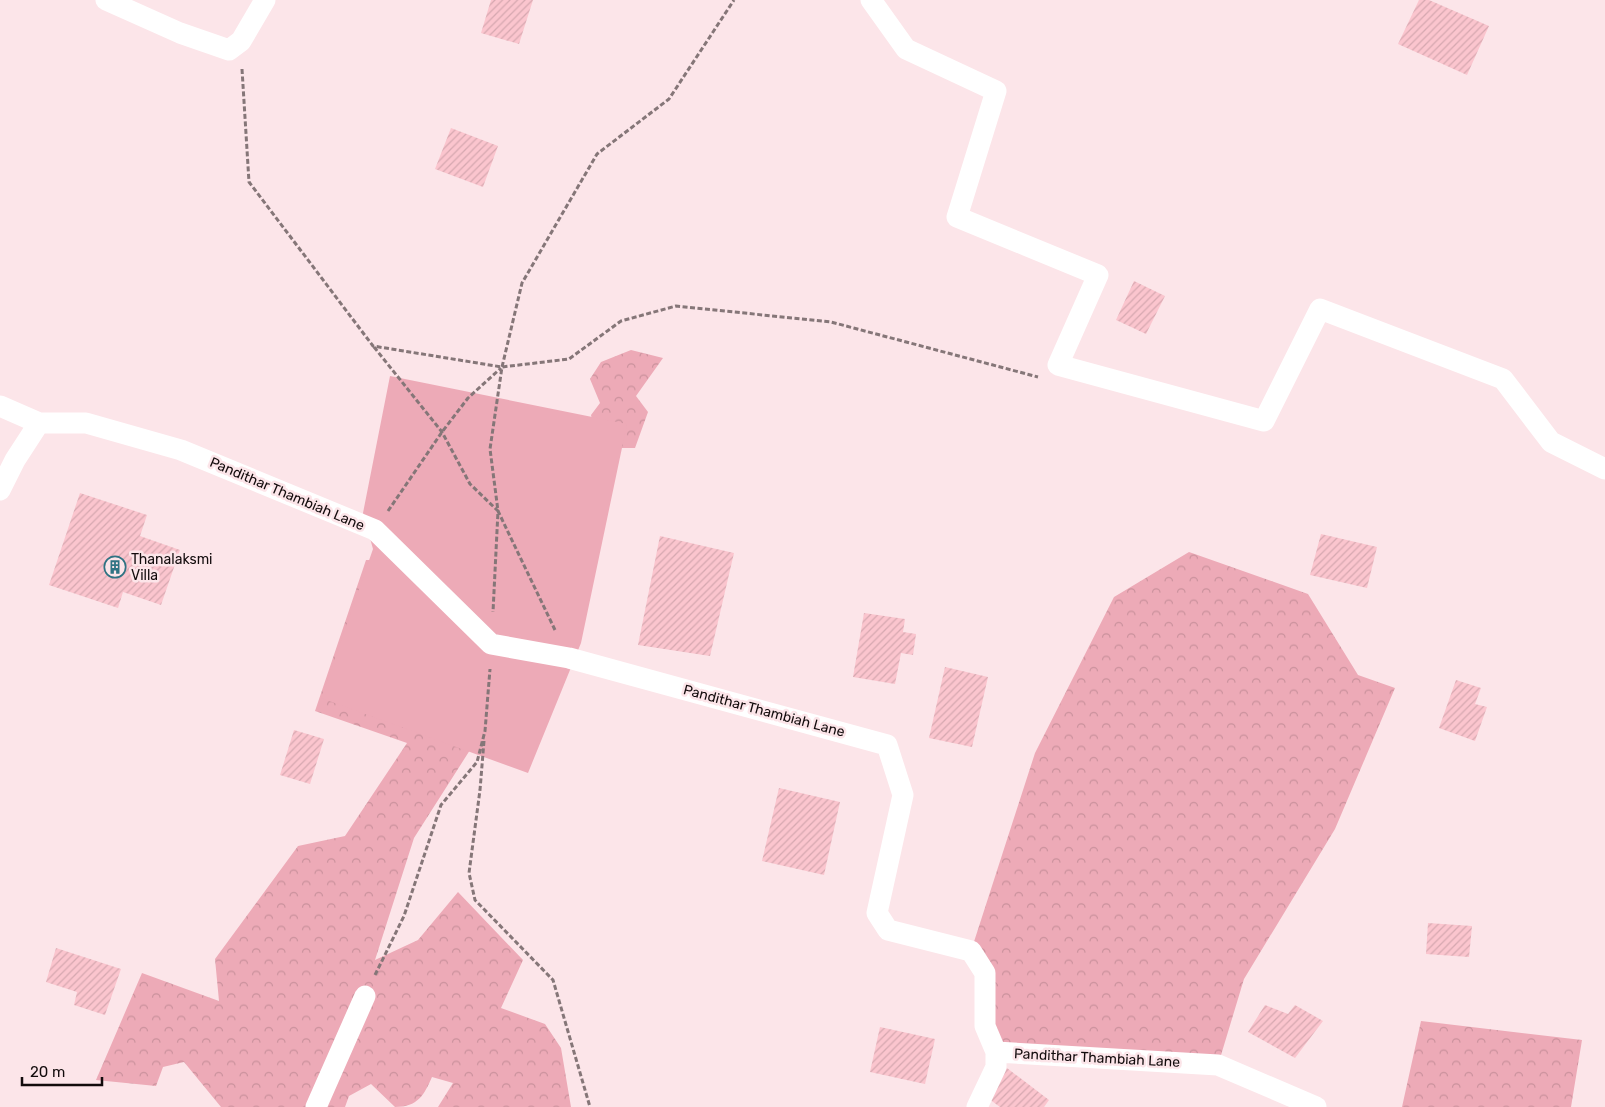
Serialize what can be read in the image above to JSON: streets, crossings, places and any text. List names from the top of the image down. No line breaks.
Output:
{"streets":{"street":["Pandithar Thambiah Lane"]},"places":{"building":["Thanalaksmi Villa"]},"scale_bar":"20 m"}
